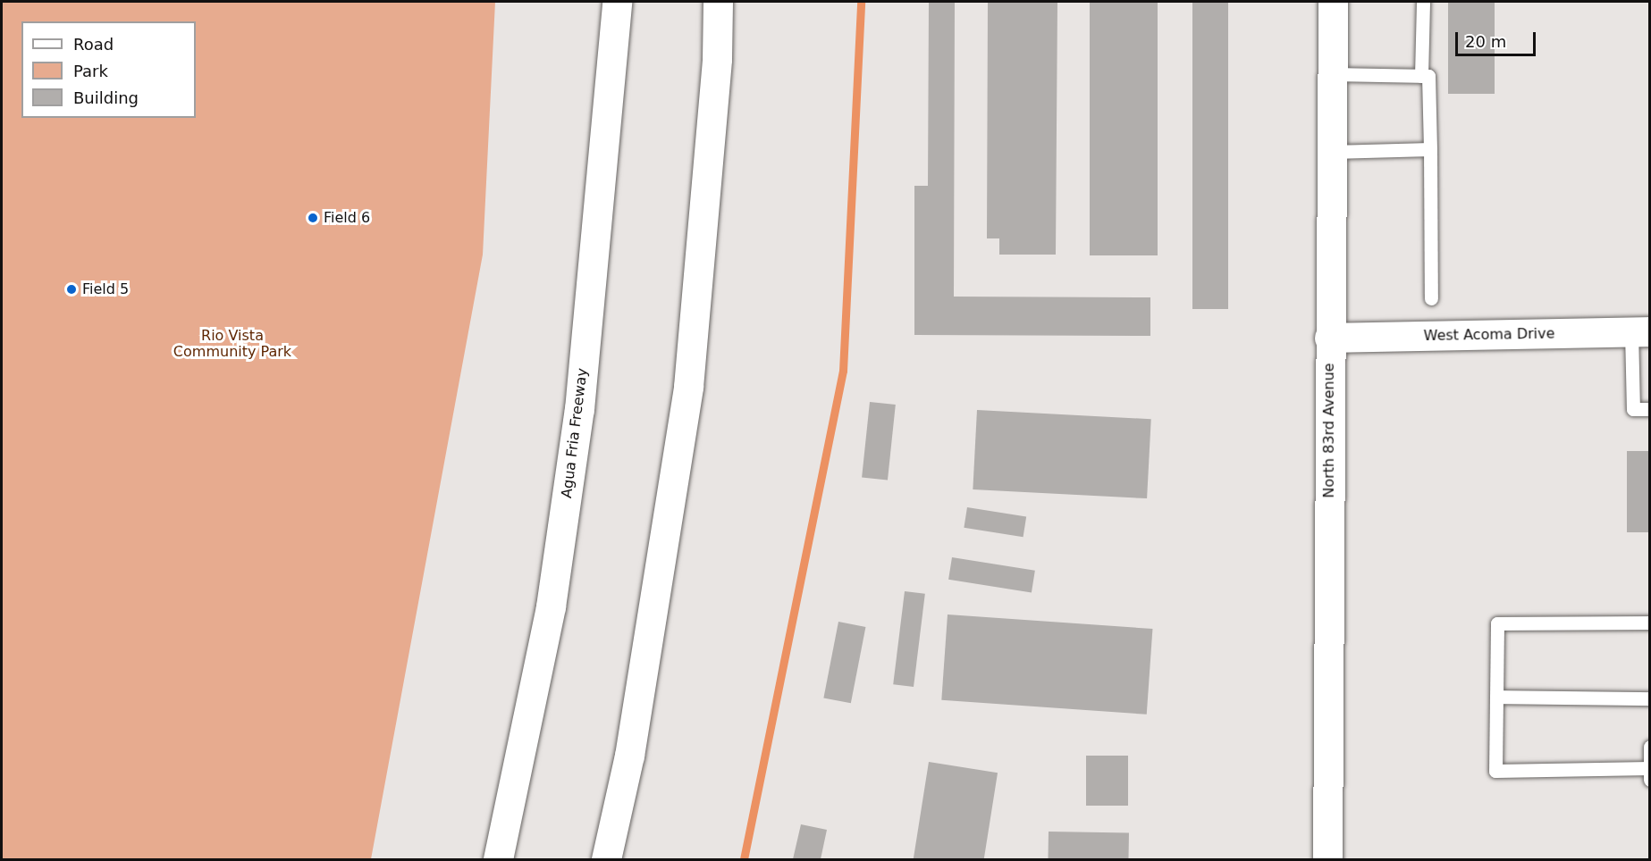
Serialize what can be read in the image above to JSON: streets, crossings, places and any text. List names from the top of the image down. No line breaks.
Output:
{"streets":{"main road":["West Acoma Drive","North 83rd Avenue","Agua Fria Freeway"]},"crossings":[["West Acoma Drive","North 83rd Avenue"]],"parks":["Rio Vista Community Park"],"places":["Field 6","Field 5"],"legend":["Road","Park","Building"],"scale_bar":"20 m"}
